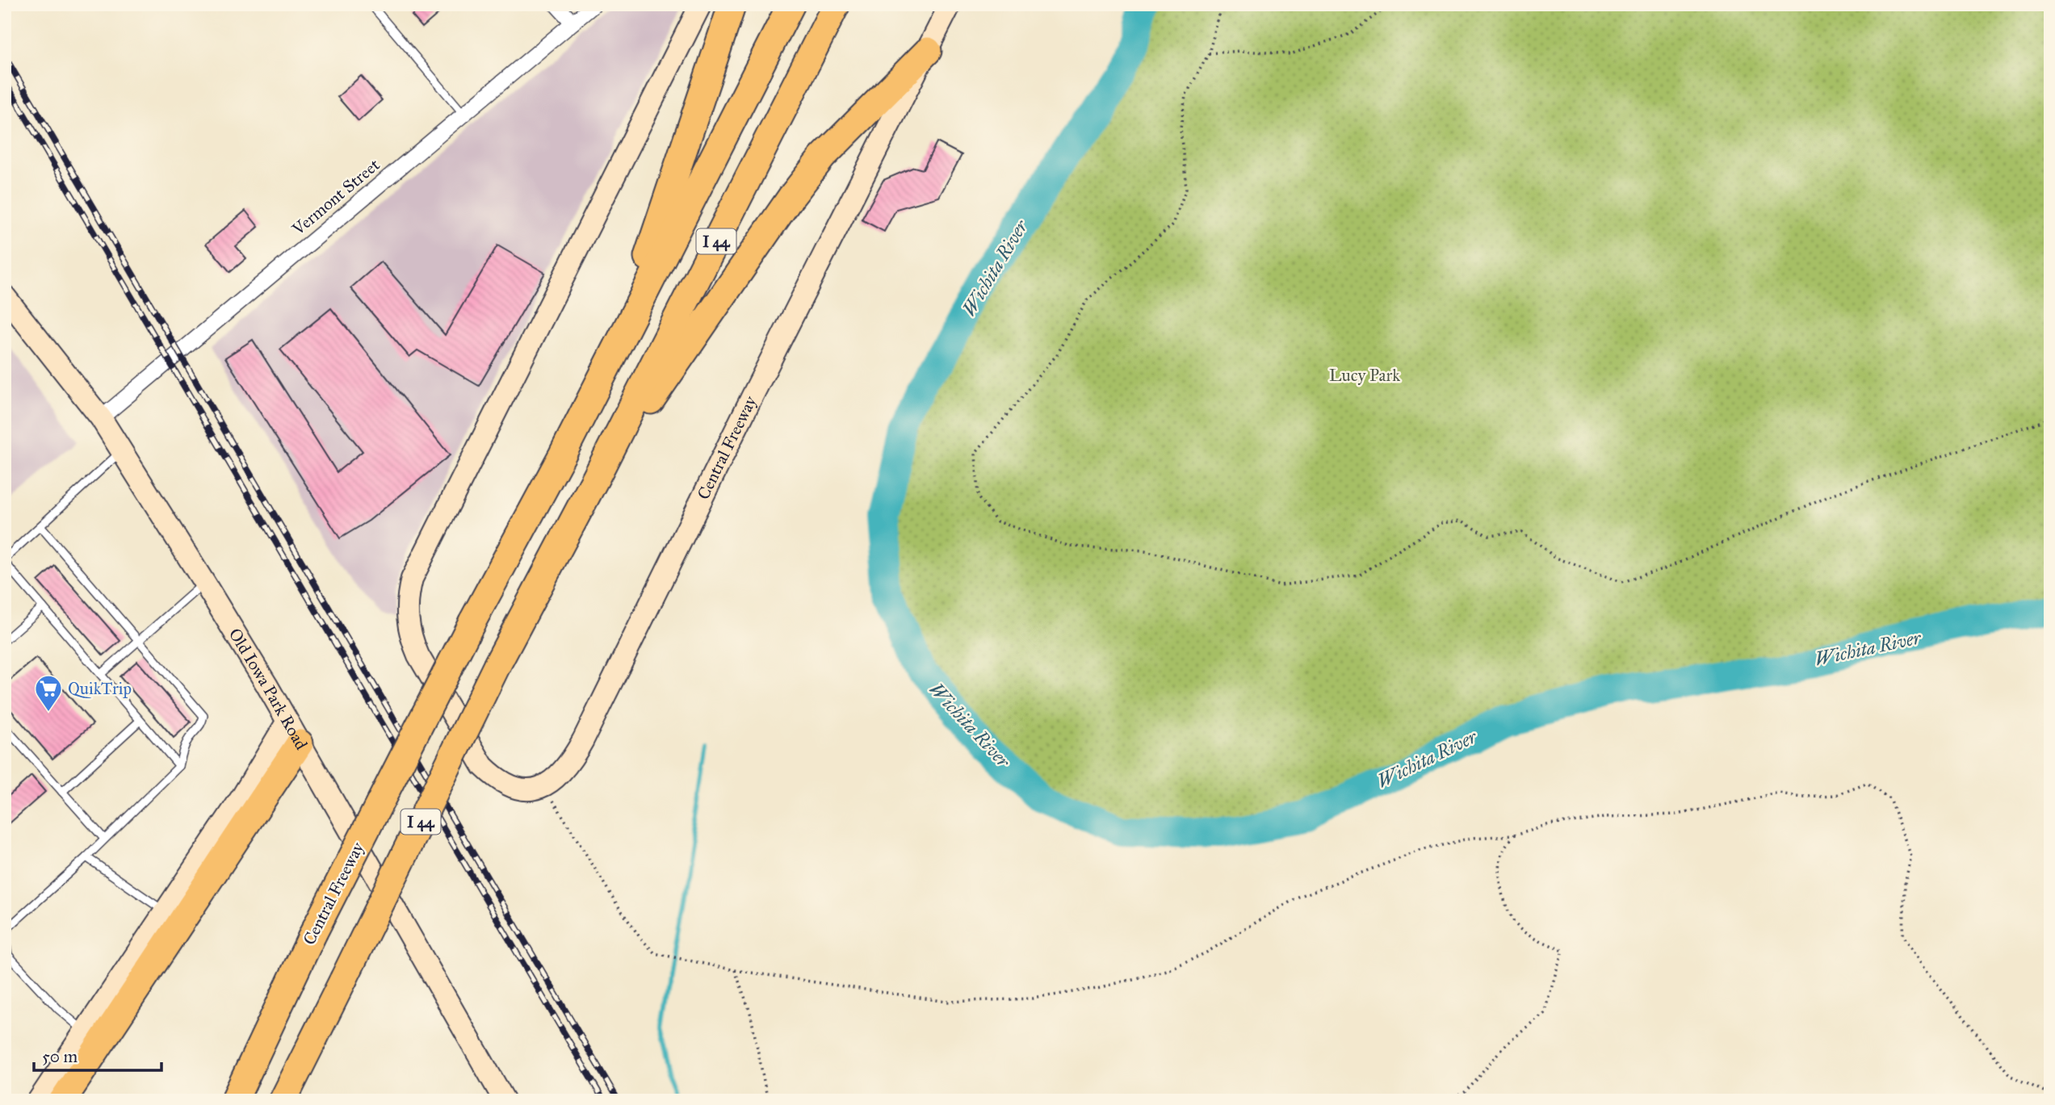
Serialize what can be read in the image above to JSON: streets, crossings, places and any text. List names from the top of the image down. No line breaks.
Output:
{"streets":{"highway":["I 44","Central Freeway"],"main road":["Old Iowa Park Road"],"street":["Vermont Street"]},"crossings":[["Vermont Street","Old Iowa Park Road"]],"water":["Wichita River"],"parks":["Lucy Park"],"places":{"supermarket":["QuikTrip"]},"scale_bar":"50 m"}
